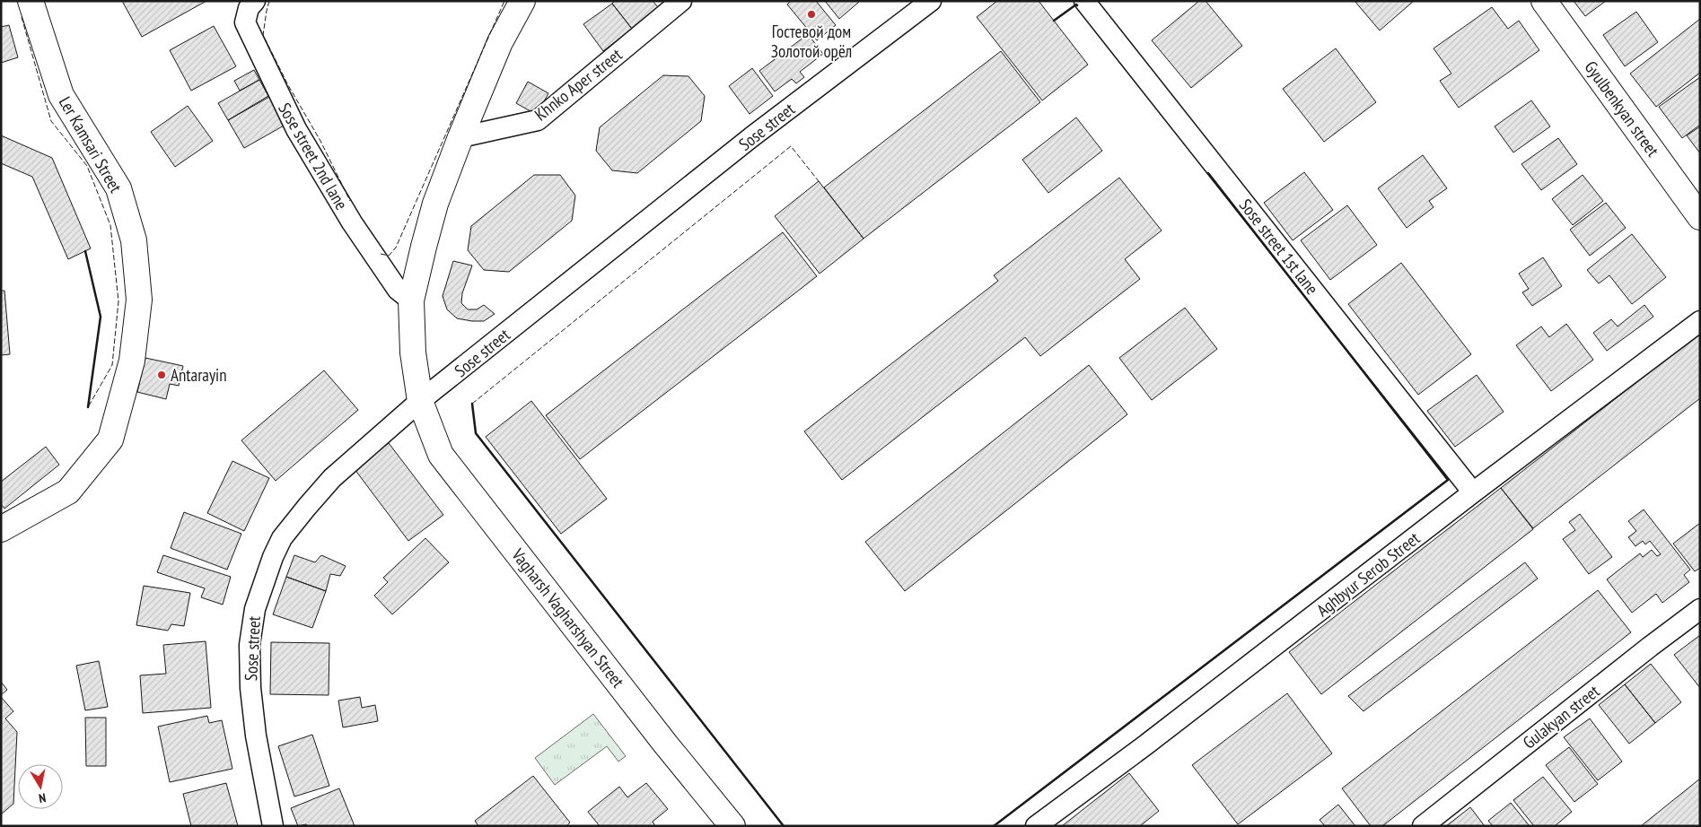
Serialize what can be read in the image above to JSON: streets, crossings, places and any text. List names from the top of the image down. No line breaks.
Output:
{"streets":{"street":["Khnko Aper street","Gyulbenkyan street","Sose street","Ler Kamsari Street","Sose street 2nd lane","Sose street 1st lane","Aghbyur Serob Street","Vagharsh Vagharshyan Street","Gulakyan street"]},"crossings":[["Sose street","Vagharsh Vagharshyan Street"],["Sose street 1st lane","Aghbyur Serob Street"]],"places":["Гостевой дом Золотой орёл","Antarayin"],"north":"bottom"}
